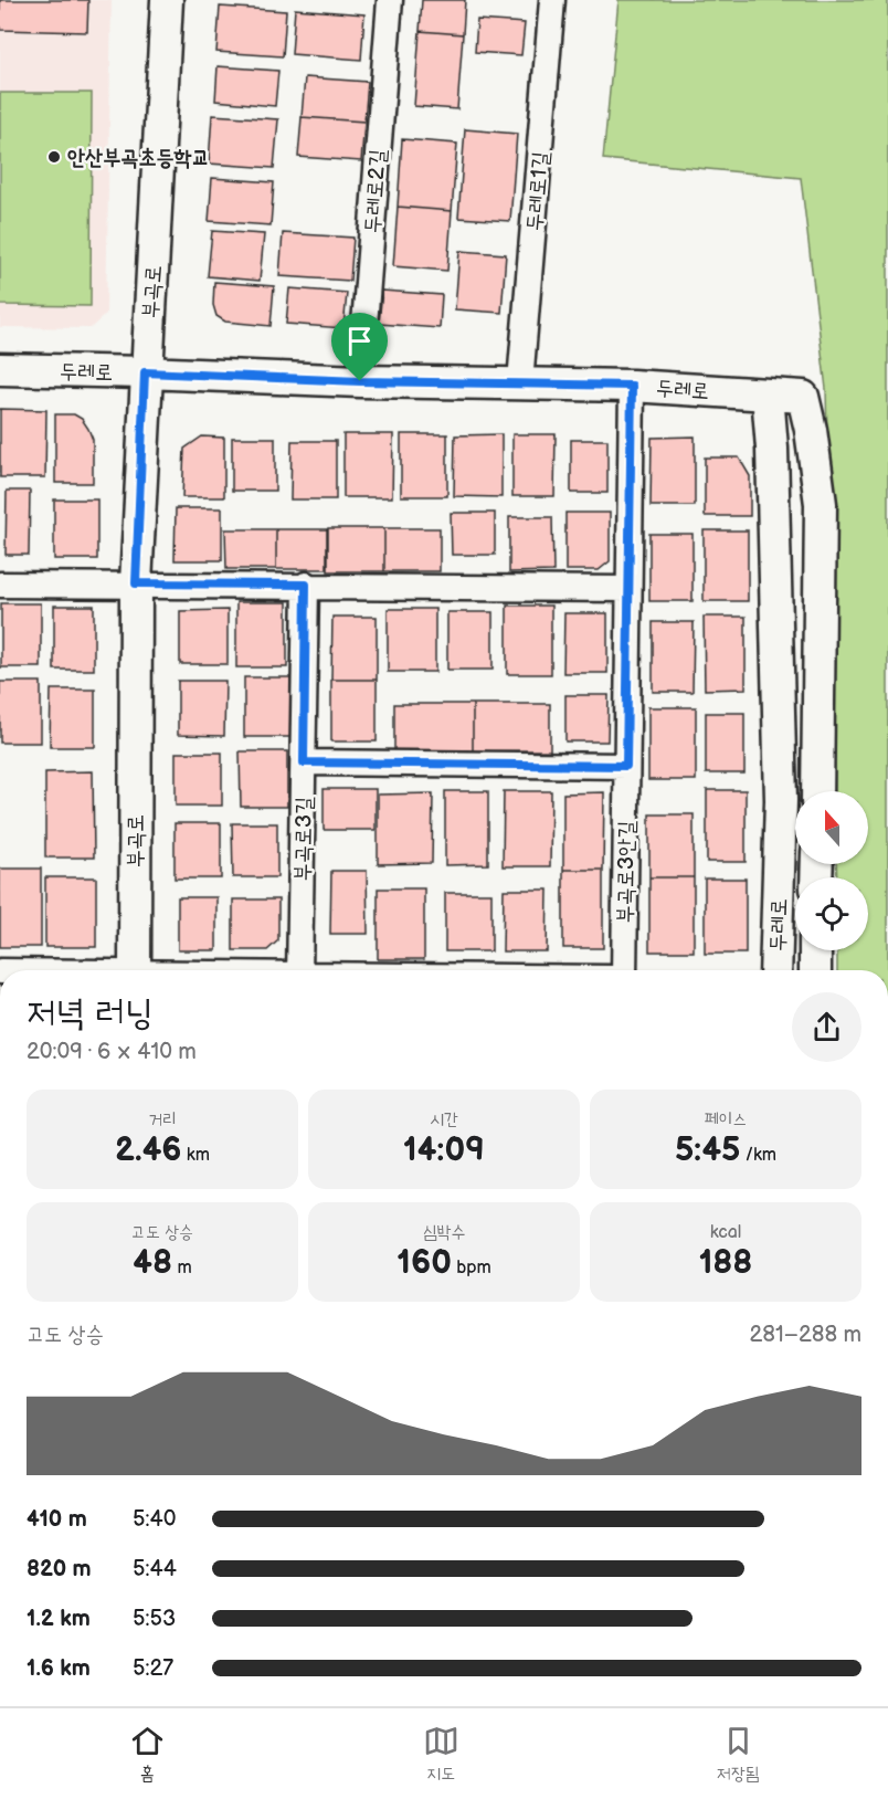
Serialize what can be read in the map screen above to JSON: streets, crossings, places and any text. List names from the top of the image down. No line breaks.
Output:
{"streets":{"street":["두레로2길","두레로1길","부곡로","두레로","부곡로3길","부곡로3안길"]},"crossings":[["두레로2길","두레로"],["두레로1길","두레로"],["부곡로","두레로"],["두레로","부곡로3안길"]],"places":["안산부곡초등학교"],"north":"top","page":{"heading":["저녁 러닝","20:09 · 6 × 410 m"],"stats":[["거리","2.46 km"],["시간","14:09"],["페이스","5:45 /km"],["고도 상승","48 m"],["심박수","160 bpm"],["kcal","188"]],"chart":["고도 상승","281–288 m"],"list":[{"name":"410 m","note":"5:40"},{"name":"820 m","note":"5:44"},{"name":"1.2 km","note":"5:53"},{"name":"1.6 km","note":"5:27"}],"tabs":["홈","지도","저장됨"]}}
